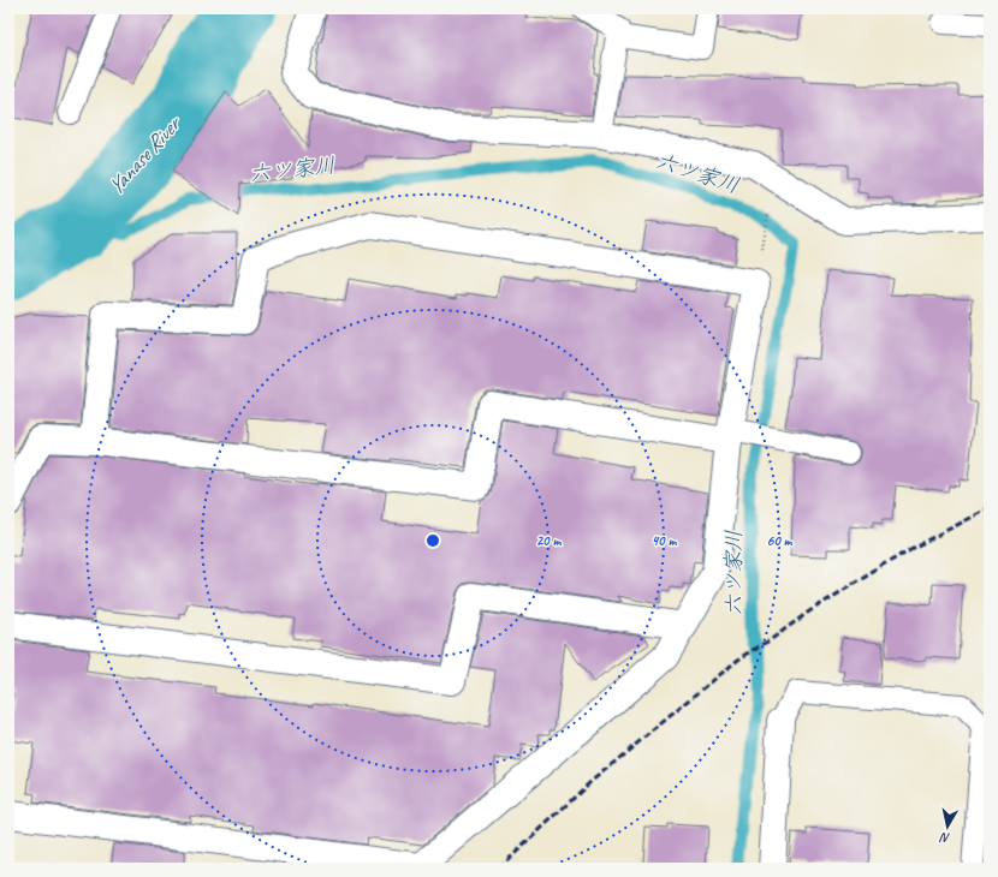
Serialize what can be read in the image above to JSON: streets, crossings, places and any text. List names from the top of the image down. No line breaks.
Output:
{"water":["Yanase River","六ツ家川"],"north":"bottom","rings":["20 m","40 m","60 m"]}
